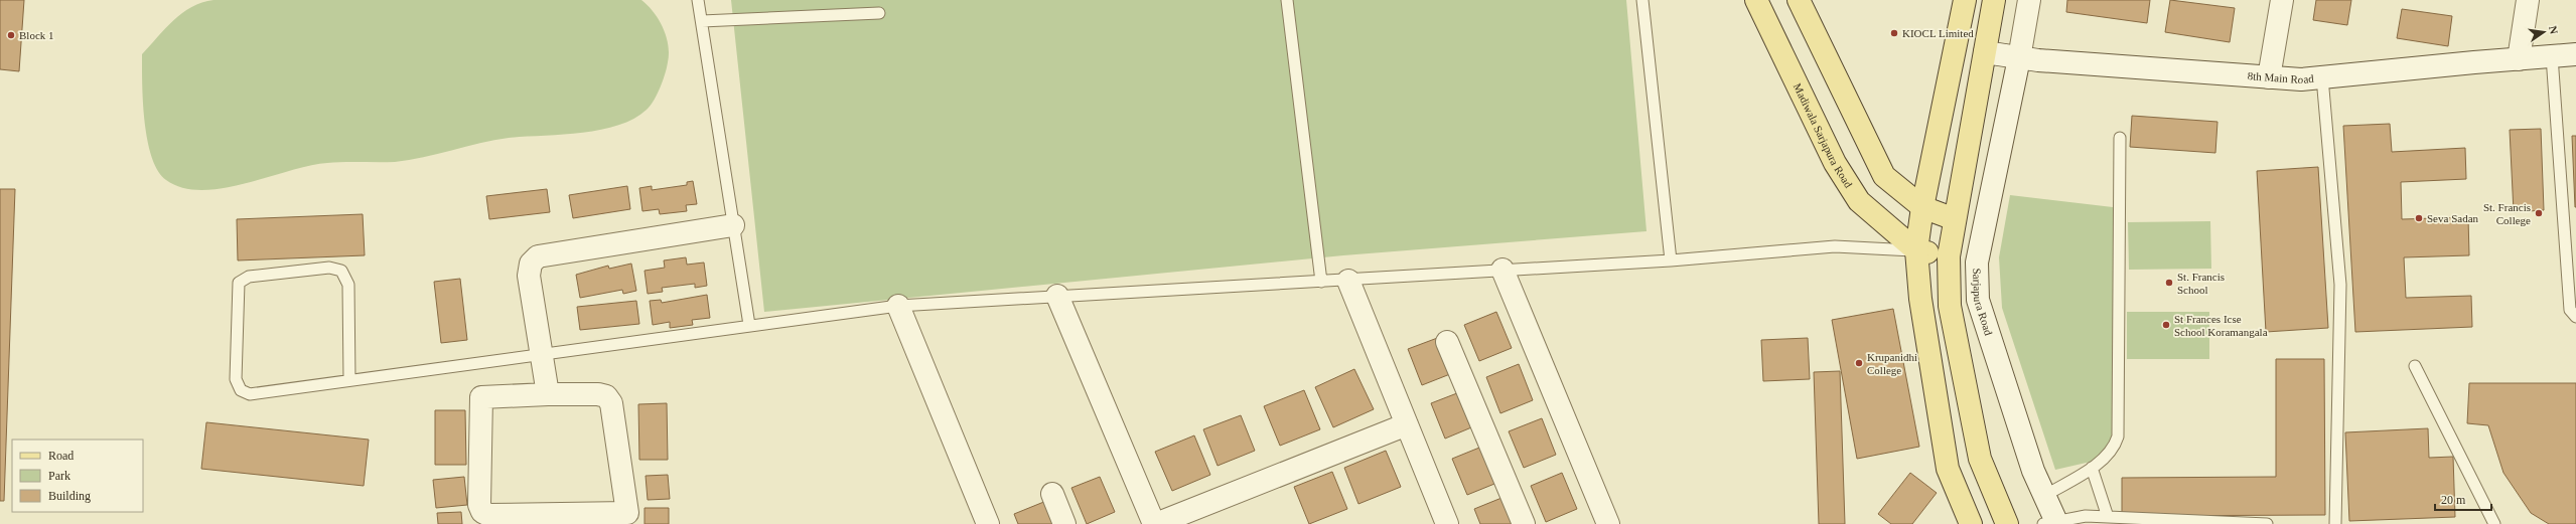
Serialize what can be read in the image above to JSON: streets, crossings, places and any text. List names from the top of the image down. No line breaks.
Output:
{"streets":{"main road":["Madiwala Sarjapura Road"],"street":["8th Main Road","Sarjapura Road"]},"crossings":[["8th Main Road","Sarjapura Road"]],"places":["KIOCL Limited","Block 1","St. Francis College","Seva Sadan","St. Francis School","St Frances Icse School Koramangala","Krupanidhi College"],"legend":["Road","Park","Building"],"scale_bar":"20 m","north":"right"}
